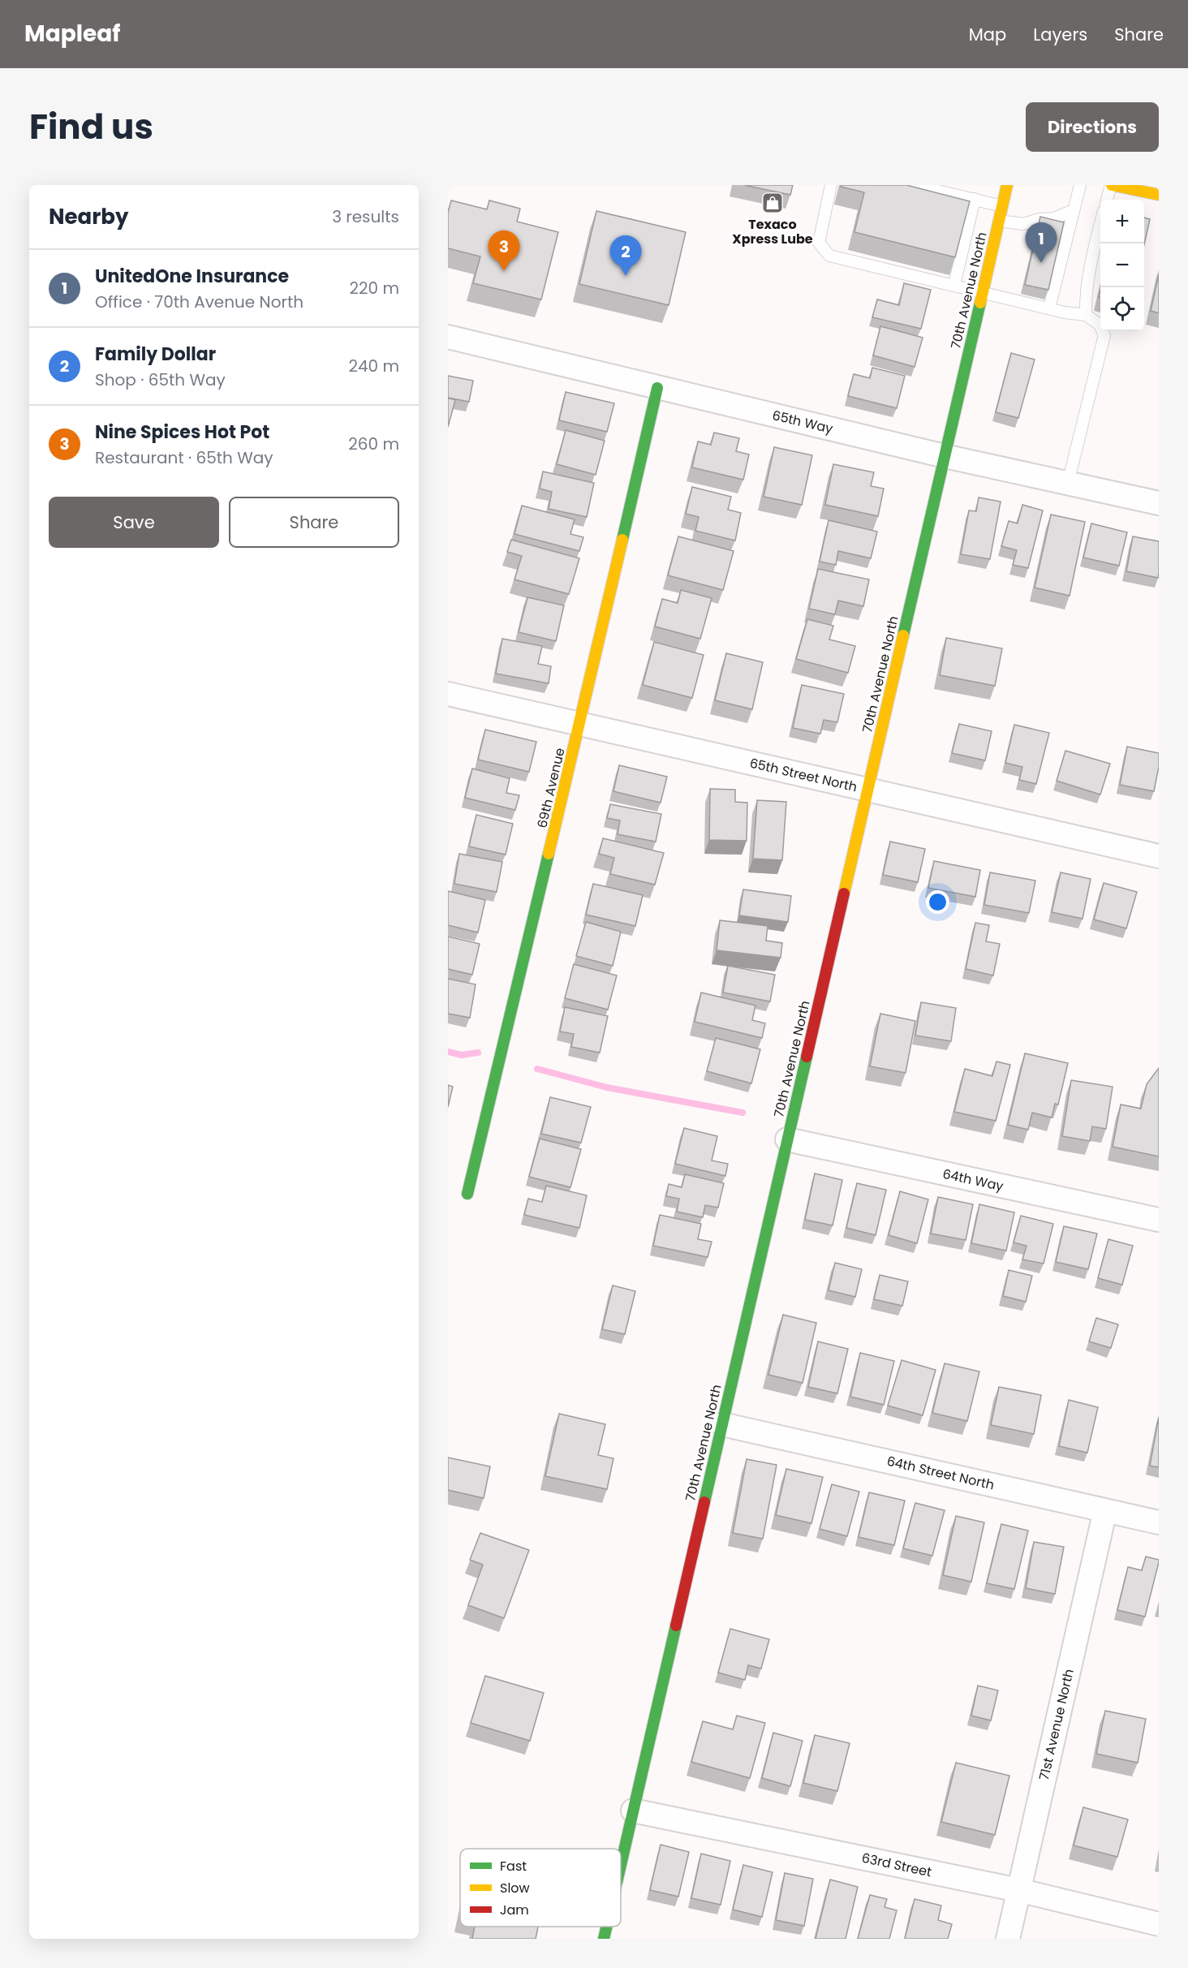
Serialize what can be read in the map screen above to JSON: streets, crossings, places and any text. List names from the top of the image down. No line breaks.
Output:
{"streets":{"street":["70th Avenue North","65th Way","65th Street North","69th Avenue","64th Way","64th Street North","71st Avenue North","63rd Street"]},"crossings":[["70th Avenue North","65th Way"],["70th Avenue North","65th Street North"],["70th Avenue North","64th Way"],["70th Avenue North","64th Street North"],["70th Avenue North","63rd Street"],["65th Way","69th Avenue"],["65th Street North","69th Avenue"],["64th Street North","71st Avenue North"],["71st Avenue North","63rd Street"]],"places":{"shop":["Texaco Xpress Lube"]},"legend":["Fast","Slow","Jam"],"page":{"header":"Mapleaf","nav":["Map","Layers","Share"],"title":"Find us","buttons":["Directions",["Save","Share"]],"heading":["Nearby","3 results"],"map_buttons":["+","−"],"pins":["1","3","2"],"list":[{"mark":"1","name":"UnitedOne Insurance","note":"Office · 70th Avenue North","value":"220 m"},{"mark":"2","name":"Family Dollar","note":"Shop · 65th Way","value":"240 m"},{"mark":"3","name":"Nine Spices Hot Pot","note":"Restaurant · 65th Way","value":"260 m"}]}}
